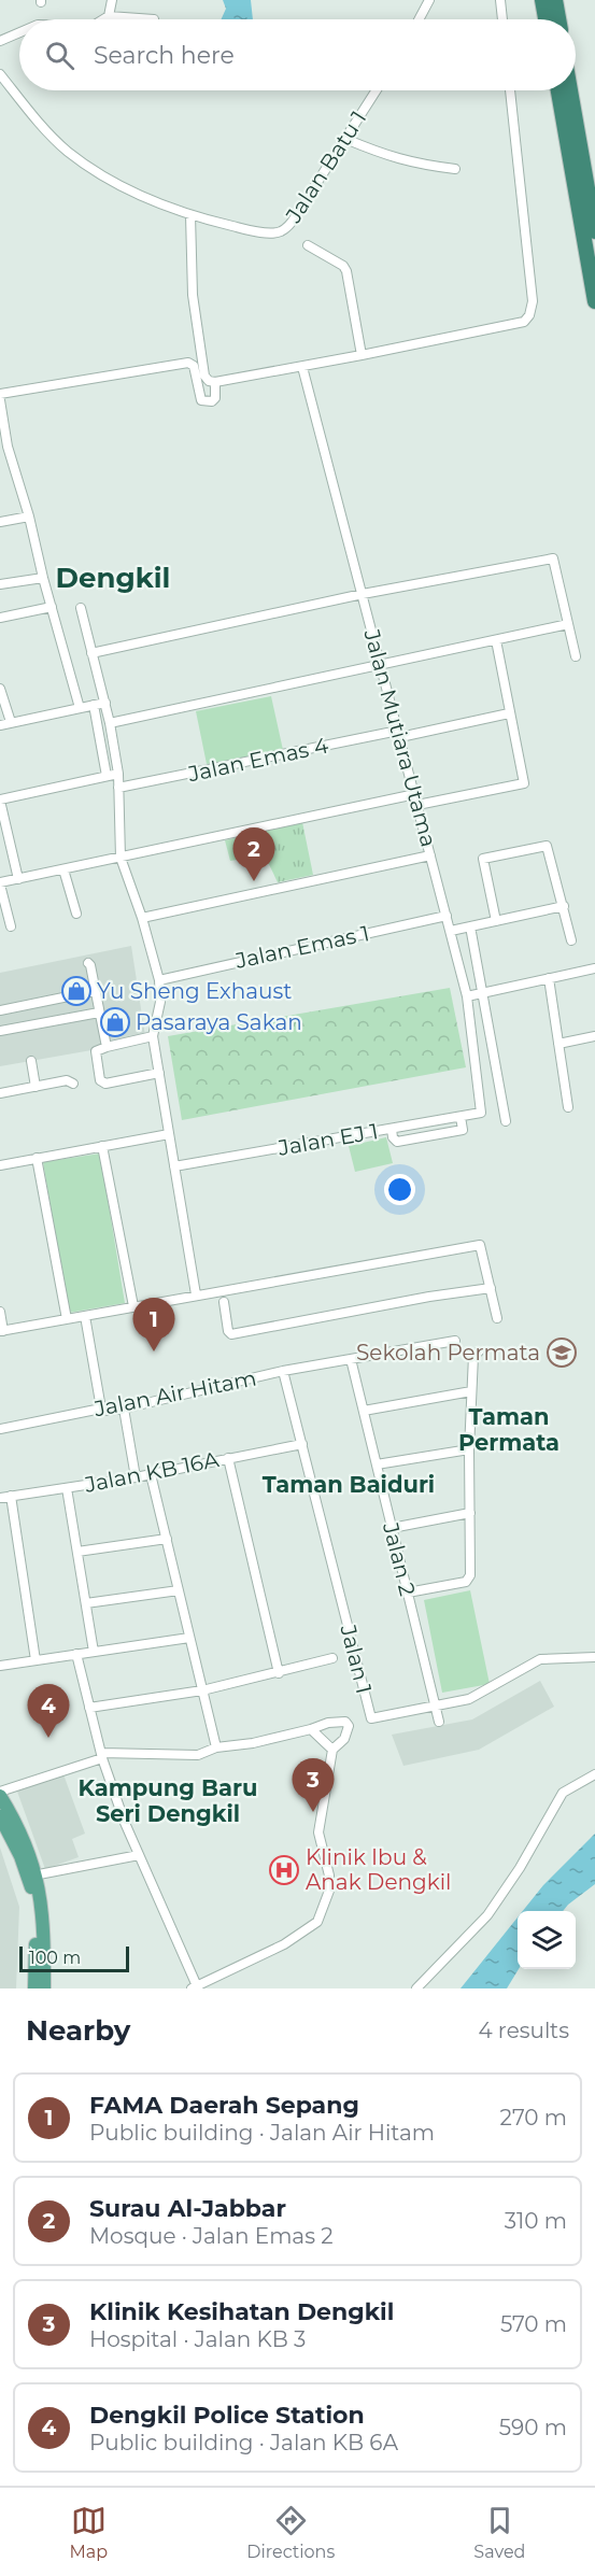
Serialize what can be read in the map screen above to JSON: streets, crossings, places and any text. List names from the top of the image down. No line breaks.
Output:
{"streets":{"street":["Jalan Batu 1","Jalan Mutiara Utama","Jalan Emas 4","Jalan Emas 1","Jalan EJ 1","Jalan Air Hitam","Jalan KB 16A","Jalan 2","Jalan 1"]},"crossings":[["Jalan Mutiara Utama","Jalan Emas 4"],["Jalan Mutiara Utama","Jalan Emas 1"],["Jalan Mutiara Utama","Jalan EJ 1"],["Jalan Air Hitam","Jalan 2"],["Jalan Air Hitam","Jalan 1"],["Jalan KB 16A","Jalan 1"],["Jalan 2","Jalan 1"]],"districts":["Dengkil","Taman Permata","Taman Baiduri","Kampung Baru Seri Dengkil"],"places":{"shop":["Yu Sheng Exhaust","Pasaraya Sakan"],"school or university":["Sekolah Permata"],"hospital":["Klinik Ibu & Anak Dengkil"]},"scale_bar":"100 m","page":{"search":"Search here","pins":["2","1","4","3"],"scale":"100 m","heading":["Nearby","4 results"],"list":[{"mark":"1","name":"FAMA Daerah Sepang","note":"Public building · Jalan Air Hitam","value":"270 m"},{"mark":"2","name":"Surau Al-Jabbar","note":"Mosque · Jalan Emas 2","value":"310 m"},{"mark":"3","name":"Klinik Kesihatan Dengkil","note":"Hospital · Jalan KB 3","value":"570 m"},{"mark":"4","name":"Dengkil Police Station","note":"Public building · Jalan KB 6A","value":"590 m"}],"nav":["Map","Directions","Saved"]}}
